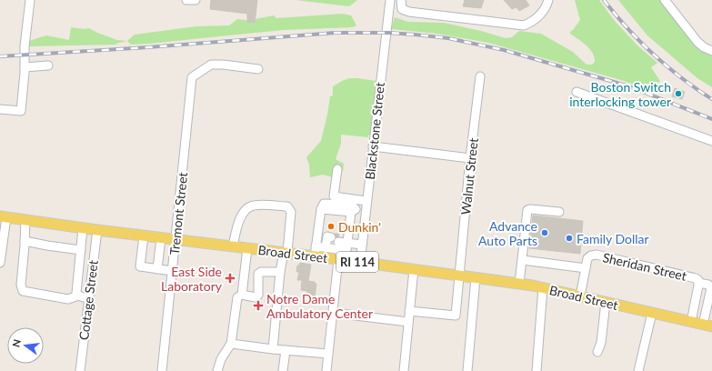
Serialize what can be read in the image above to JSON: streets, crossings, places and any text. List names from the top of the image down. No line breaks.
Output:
{"streets":{"main road":["Broad Street","RI 114"],"street":["Blackstone Street","Walnut Street","Tremont Street","Sheridan Street","Cottage Street"]},"crossings":[["Blackstone Street","Broad Street"],["Walnut Street","Broad Street"],["Tremont Street","Broad Street"],["Broad Street","Sheridan Street"],["Broad Street","Cottage Street"]],"places":{"other":["Boston Switch interlocking tower","Dunkin'","Advance Auto Parts","Family Dollar"],"health":["East Side Laboratory","Notre Dame Ambulatory Center"]},"north":"left"}
